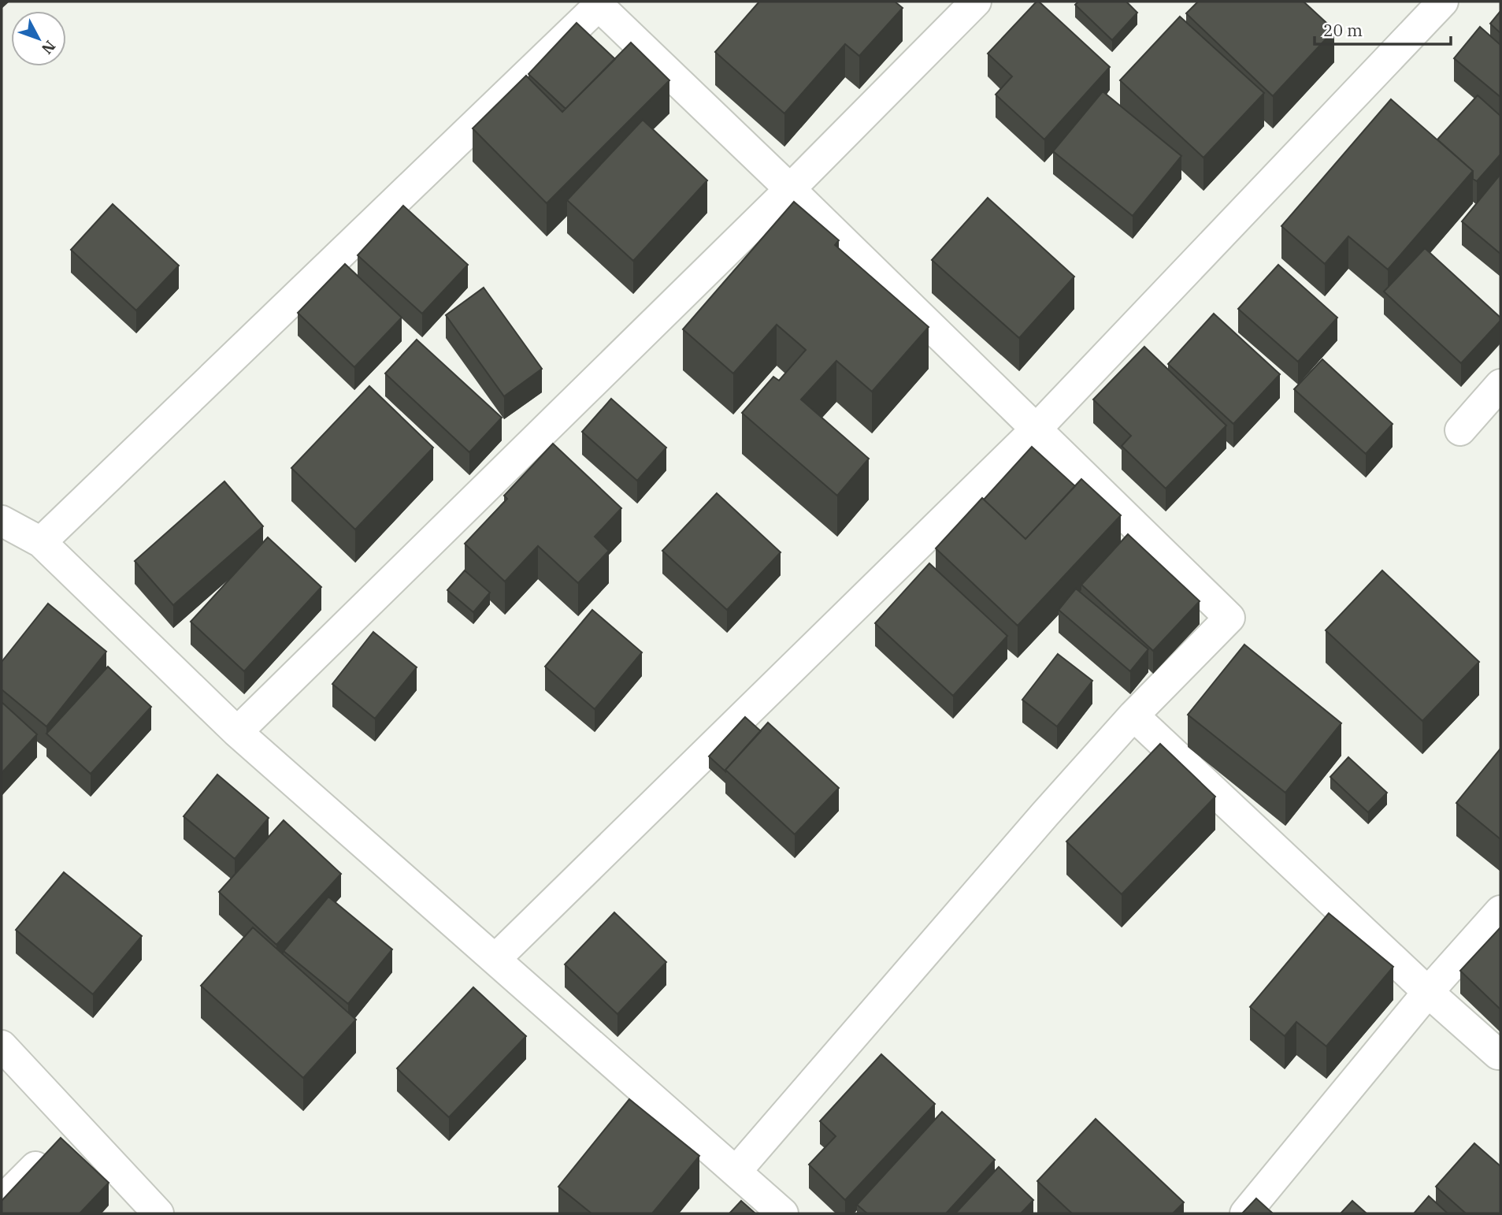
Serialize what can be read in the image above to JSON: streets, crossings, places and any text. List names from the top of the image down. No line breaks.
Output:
{"scale_bar":"20 m","north":"bottom right"}
